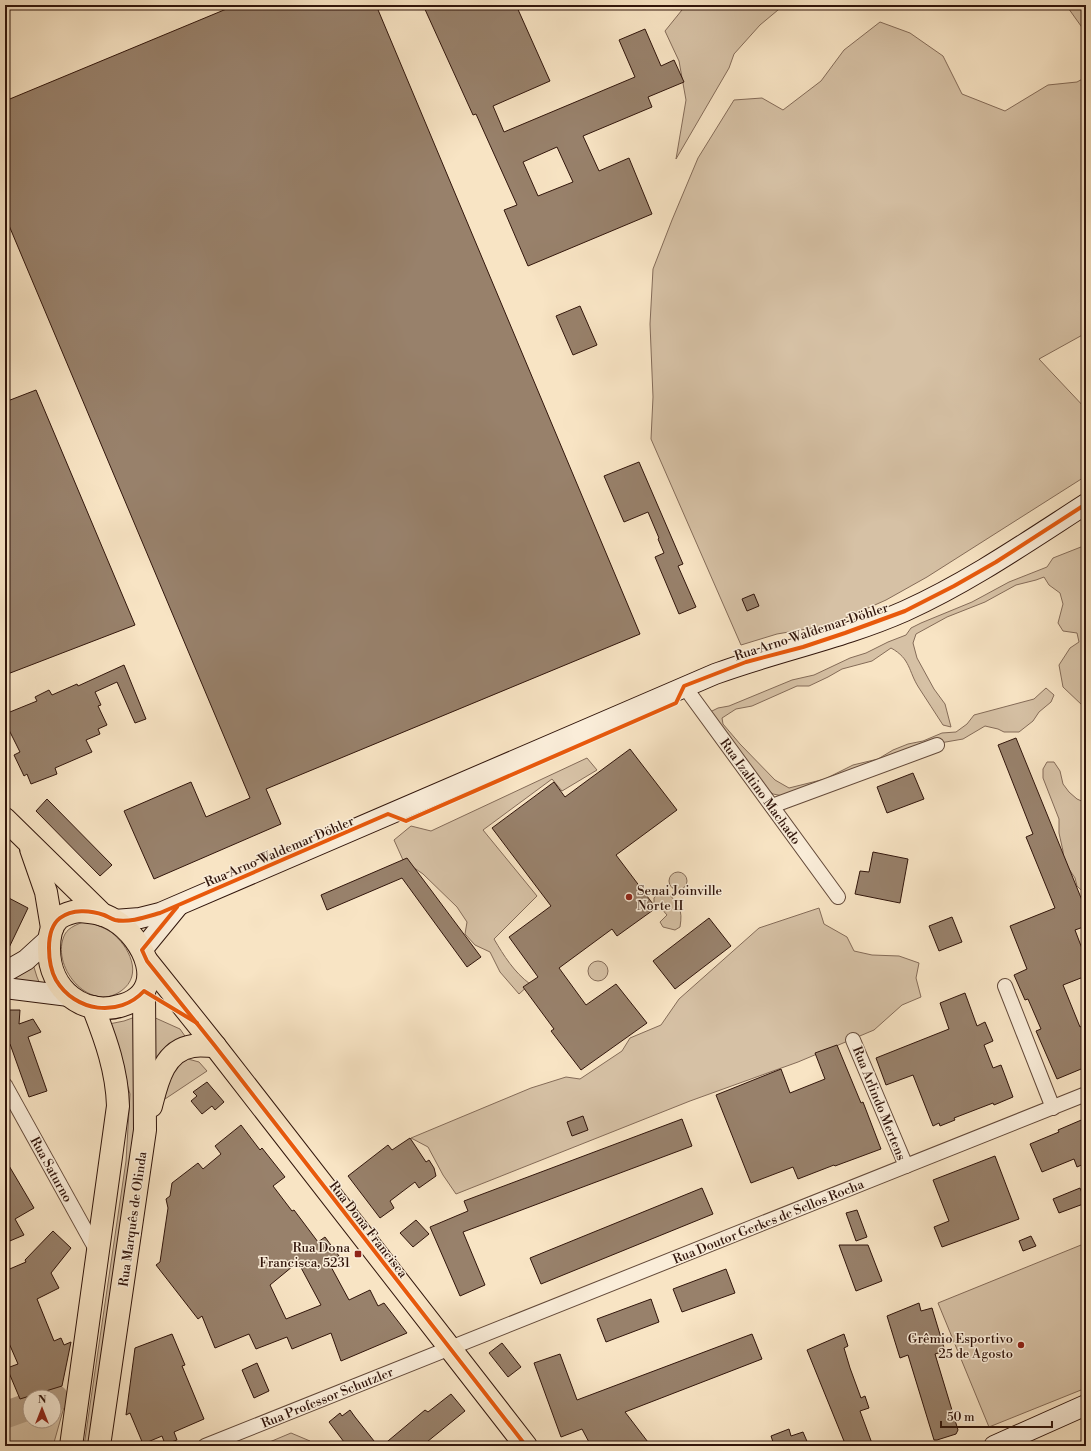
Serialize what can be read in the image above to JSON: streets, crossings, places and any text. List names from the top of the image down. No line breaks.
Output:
{"streets":{"main road":["Rua Arno Waldemar Döhler","Rua Marquês de Olinda","Rua Dona Francisca"],"street":["Rua Izaltino Machado","Rua Arlindo Mertens","Rua Saturno","Rua Doutor Gerkes de Sellos Rocha","Rua Professor Schutzler"]},"crossings":[["Rua Arno Waldemar Döhler","Rua Izaltino Machado"],["Rua Arno Waldemar Döhler","Rua Marquês de Olinda"],["Rua Arno Waldemar Döhler","Rua Dona Francisca"],["Rua Arlindo Mertens","Rua Doutor Gerkes de Sellos Rocha"],["Rua Marquês de Olinda","Rua Dona Francisca"],["Rua Doutor Gerkes de Sellos Rocha","Rua Dona Francisca"],["Rua Doutor Gerkes de Sellos Rocha","Rua Professor Schutzler"],["Rua Dona Francisca","Rua Professor Schutzler"]],"places":{"other":["Senai Joinville Norte II","Grêmio Esportivo 25 de Agosto"],"transit":["Rua Dona Francisca, 5231"]},"scale_bar":"50 m","north":"top"}
